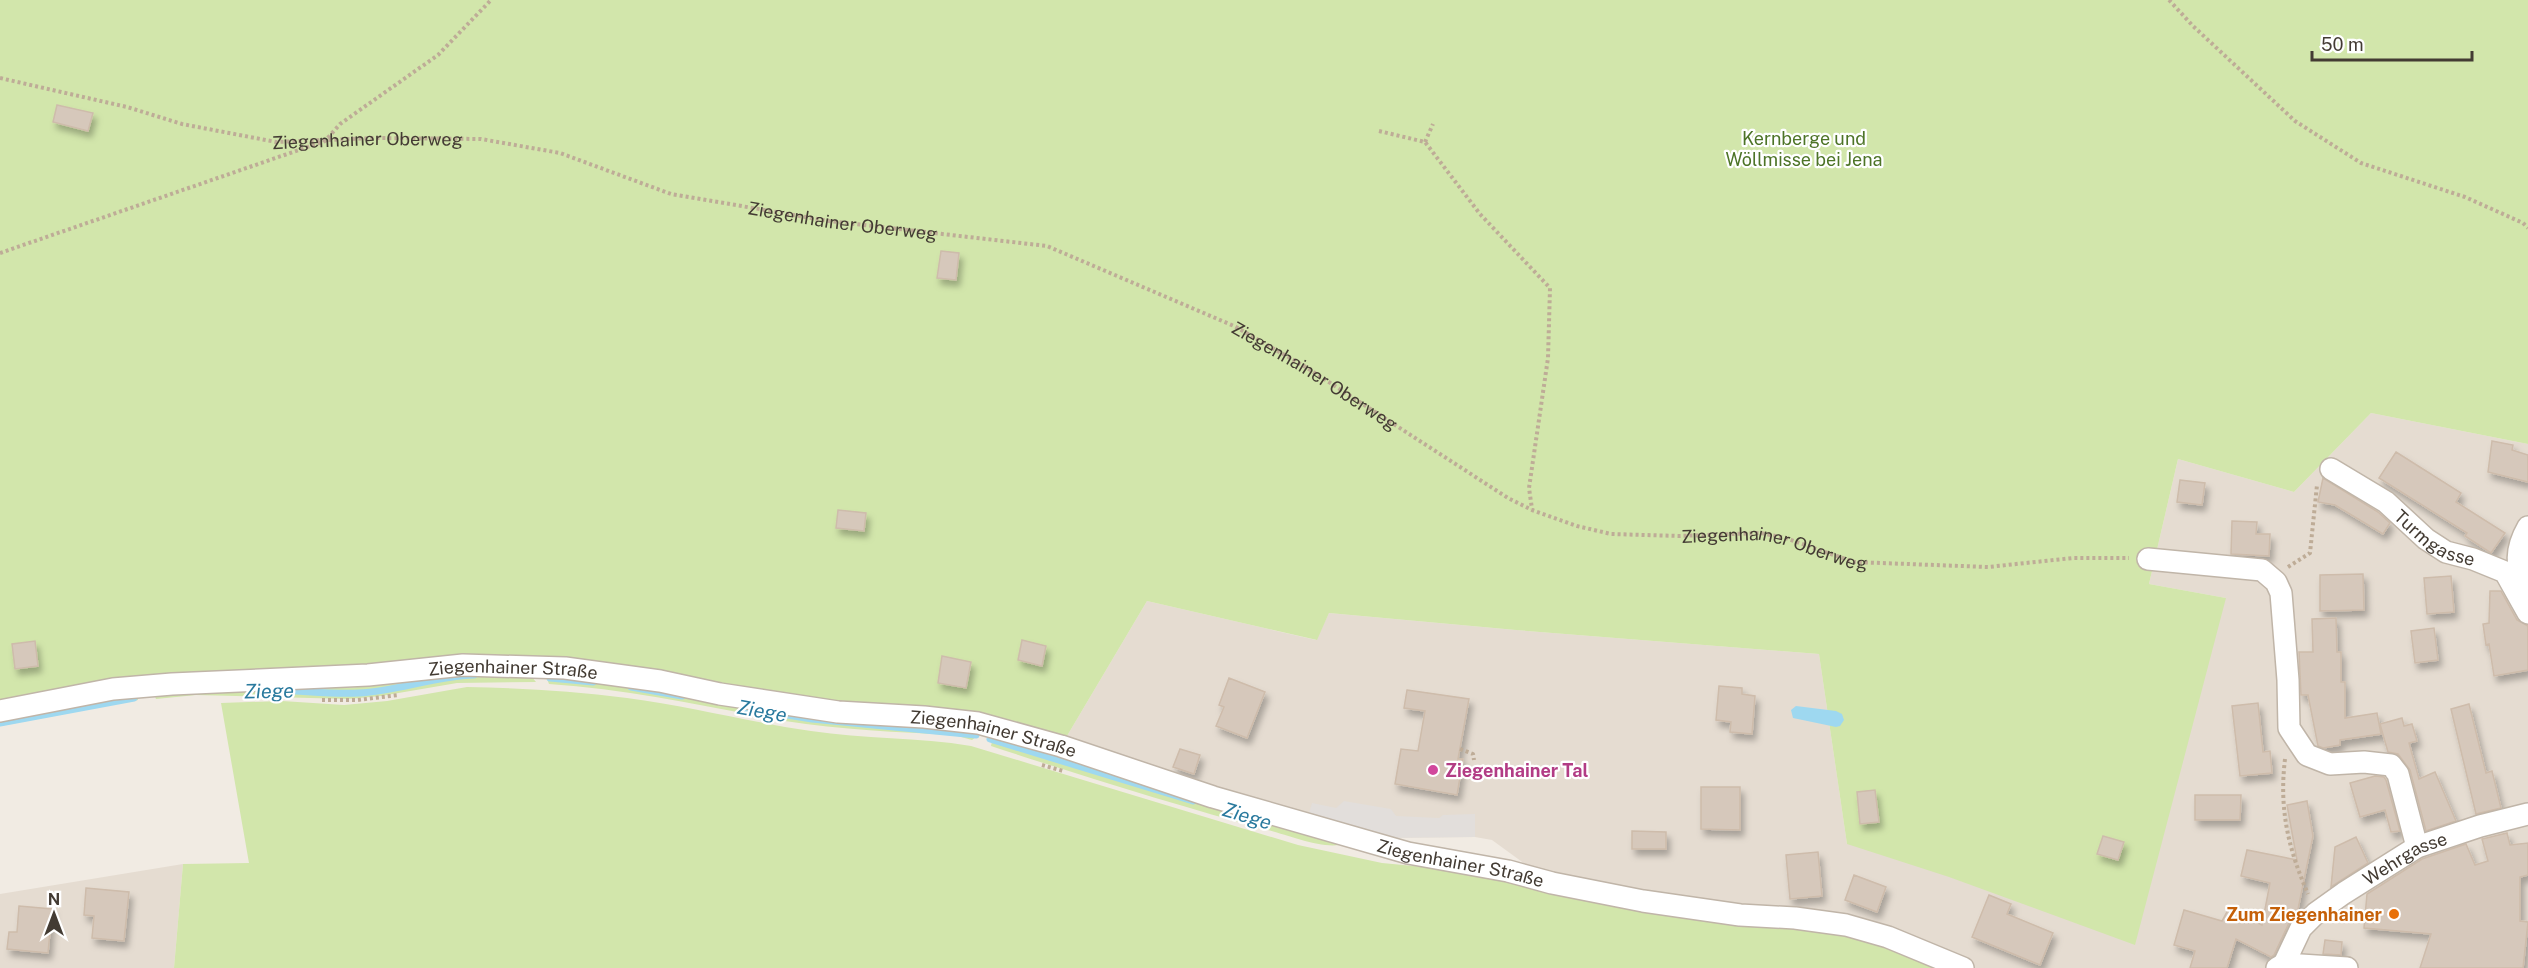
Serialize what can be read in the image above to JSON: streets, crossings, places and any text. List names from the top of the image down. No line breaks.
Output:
{"streets":{"street":["Turmgasse","Ziegenhainer Straße","Wehrgasse"],"path":["Ziegenhainer Oberweg"]},"water":["Ziege"],"parks":["Kernberge und Wöllmisse bei Jena"],"places":["Ziegenhainer Tal","Zum Ziegenhainer"],"scale_bar":"50 m","north":"top"}
